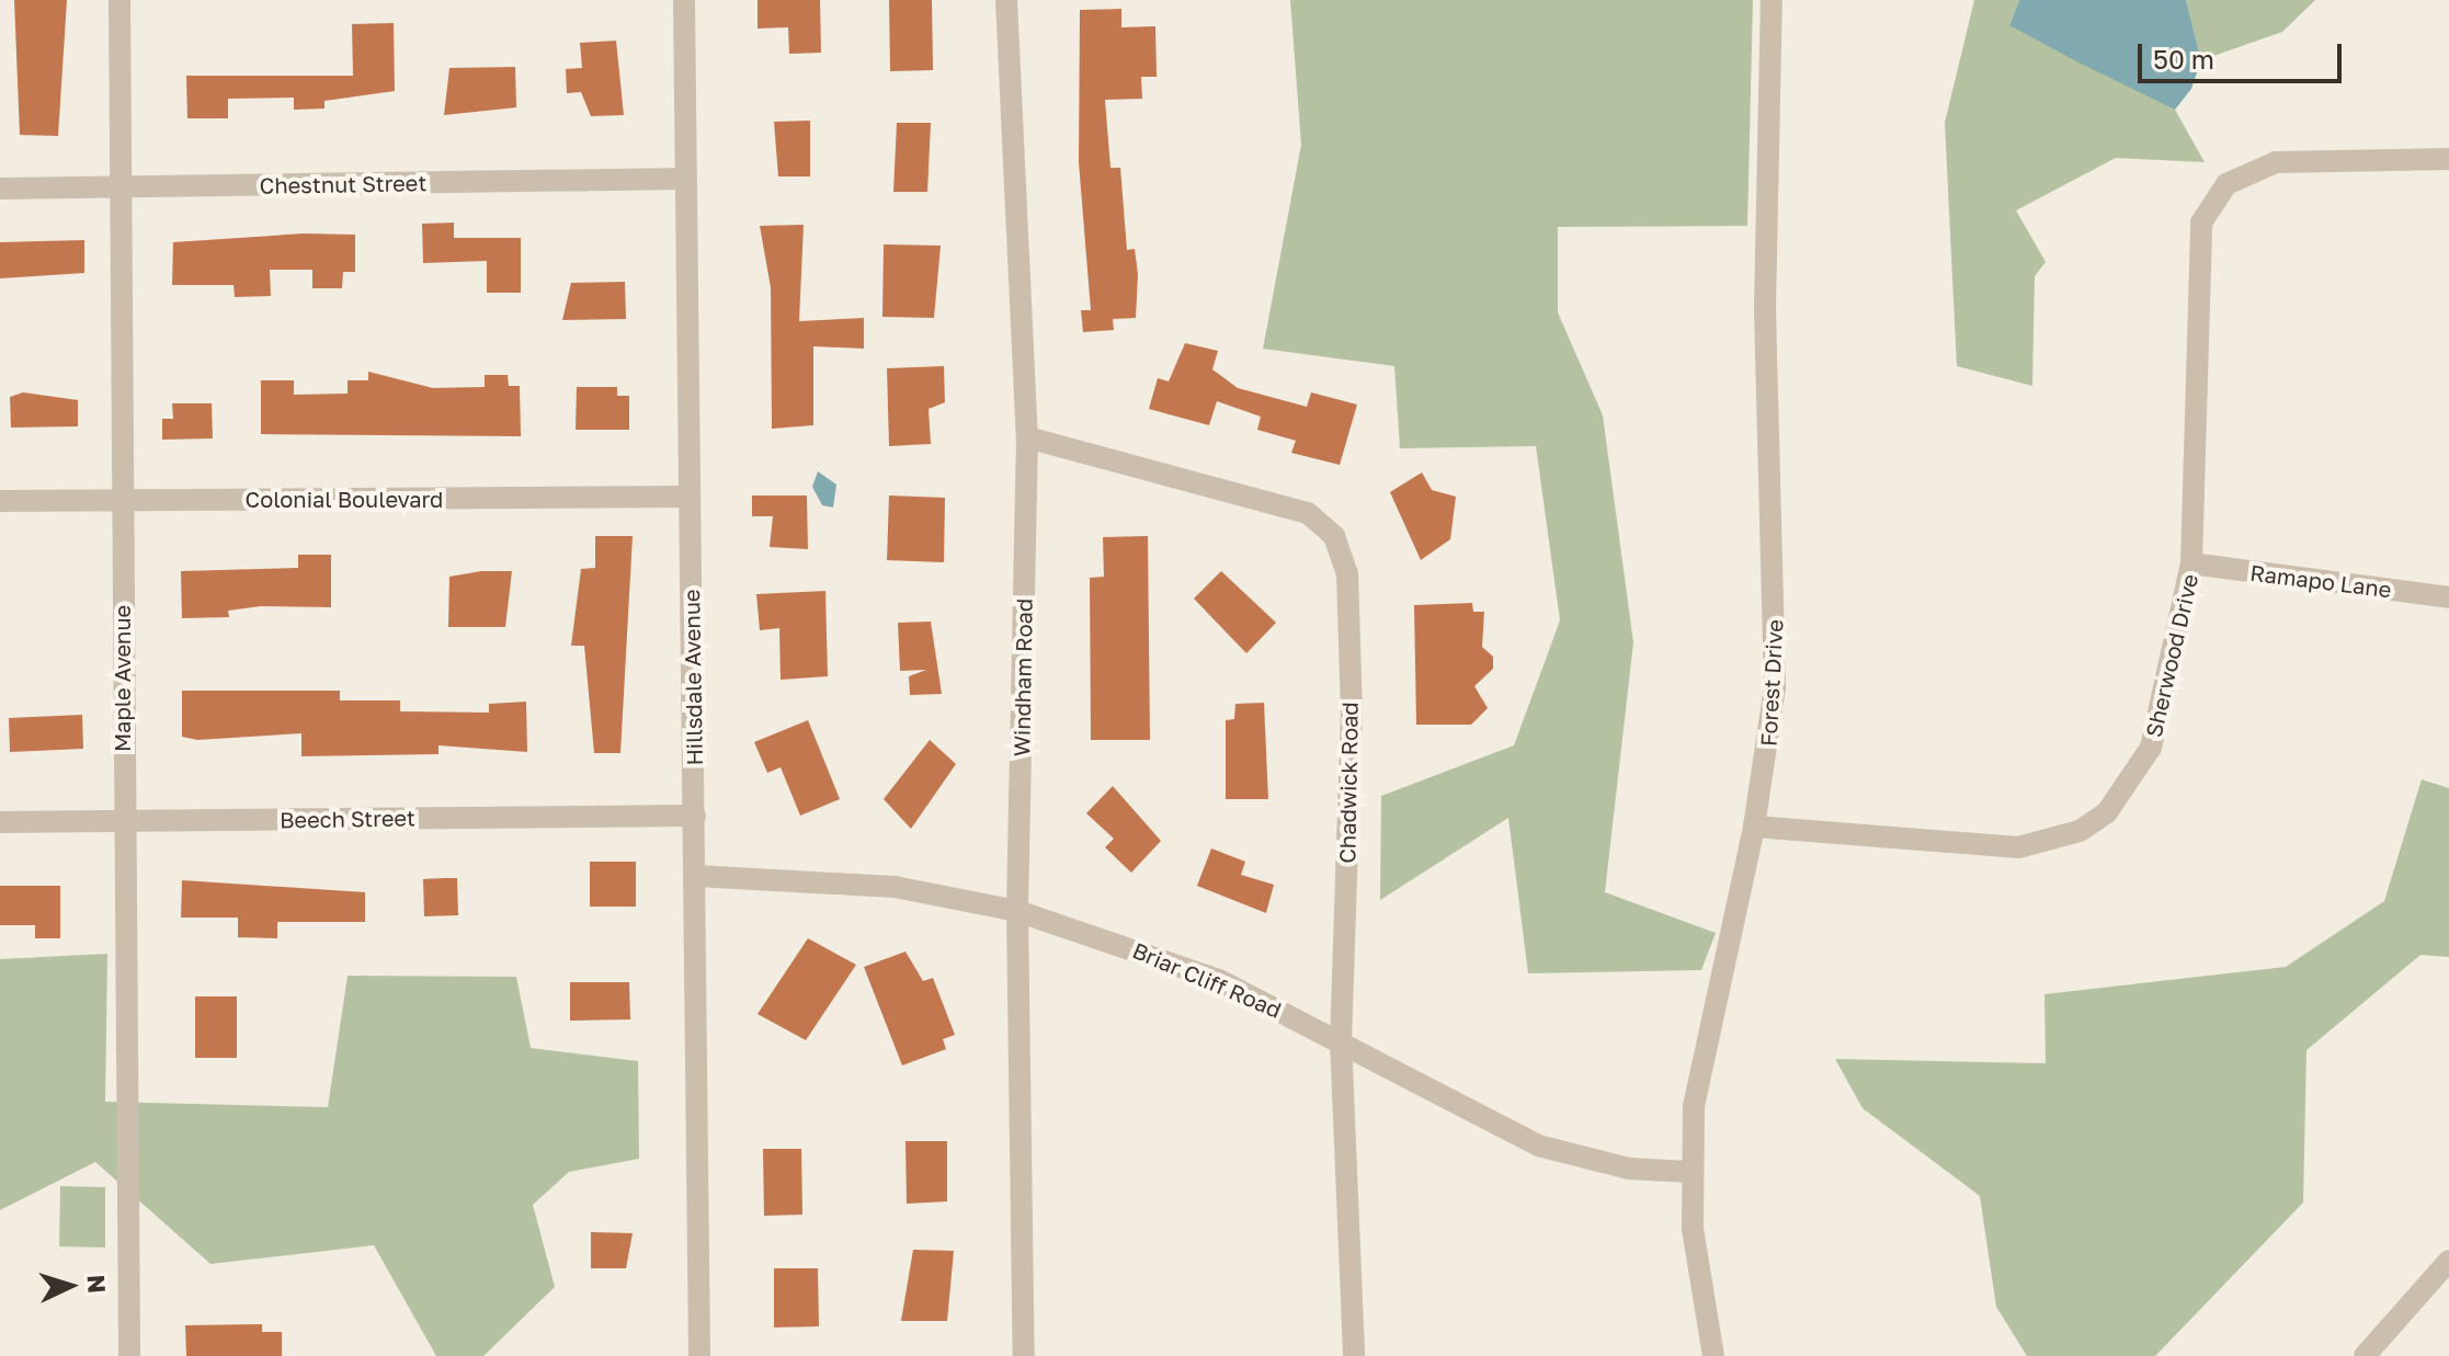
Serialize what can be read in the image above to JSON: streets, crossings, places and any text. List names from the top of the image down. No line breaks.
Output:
{"streets":{"street":["Chestnut Street","Colonial Boulevard","Ramapo Lane","Sherwood Drive","Hillsdale Avenue","Windham Road","Maple Avenue","Forest Drive","Chadwick Road","Beech Street","Briar Cliff Road"]},"crossings":[["Chestnut Street","Hillsdale Avenue"],["Chestnut Street","Maple Avenue"],["Colonial Boulevard","Hillsdale Avenue"],["Colonial Boulevard","Maple Avenue"],["Ramapo Lane","Sherwood Drive"],["Sherwood Drive","Forest Drive"],["Hillsdale Avenue","Beech Street"],["Hillsdale Avenue","Briar Cliff Road"],["Windham Road","Chadwick Road"],["Windham Road","Briar Cliff Road"],["Maple Avenue","Beech Street"],["Forest Drive","Briar Cliff Road"],["Chadwick Road","Briar Cliff Road"]],"scale_bar":"50 m","north":"right"}
